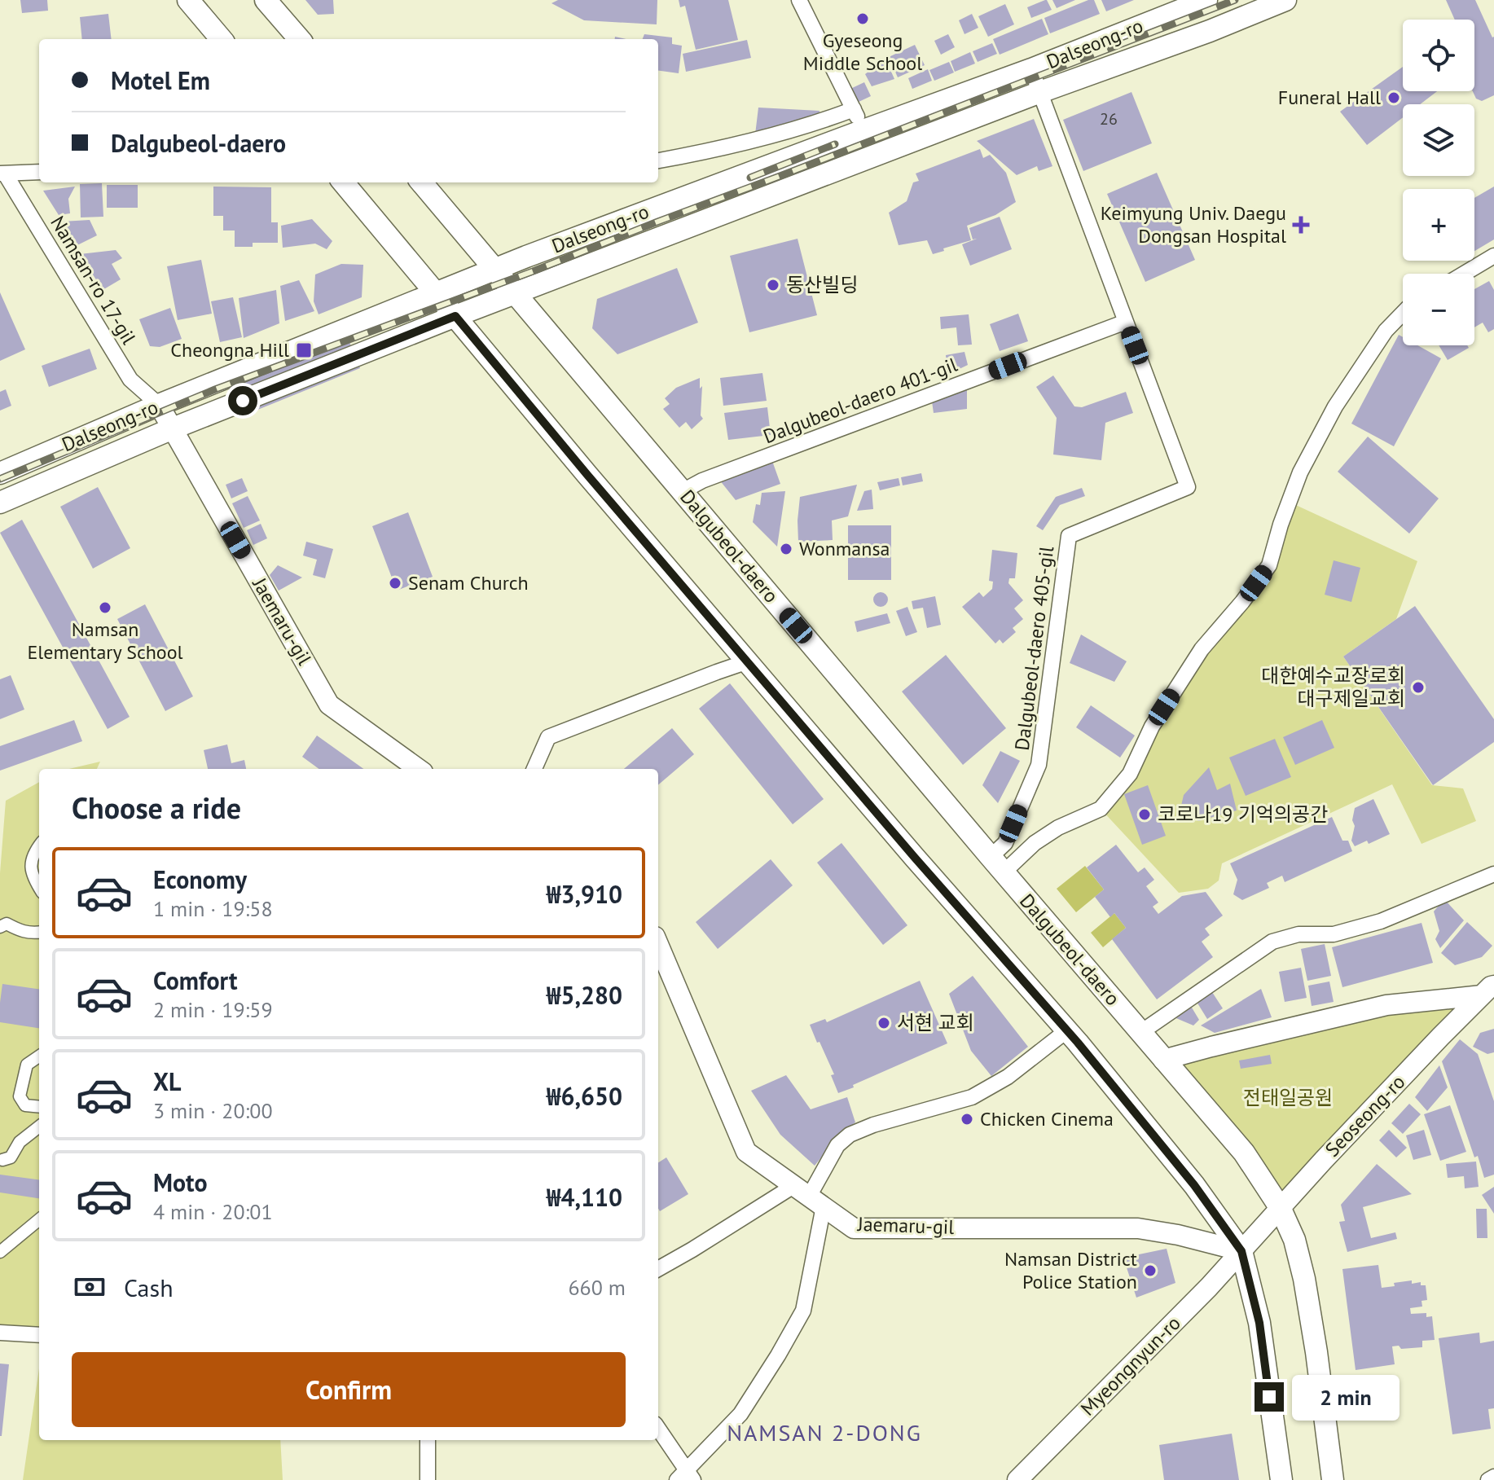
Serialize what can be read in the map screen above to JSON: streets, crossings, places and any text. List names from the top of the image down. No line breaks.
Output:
{"streets":{"main road":["Dalseong-ro","Dalgubeol-daero"],"street":["Namsan-ro 17-gil","Dalgubeol-daero 401-gil","Jaemaru-gil","Dalgubeol-daero 405-gil","Seoseong-ro","Myeongnyun-ro"]},"crossings":[["Dalseong-ro","Namsan-ro 17-gil"],["Dalseong-ro","Dalgubeol-daero"],["Dalseong-ro","Jaemaru-gil"],["Dalseong-ro","Dalgubeol-daero 405-gil"],["Namsan-ro 17-gil","Jaemaru-gil"],["Dalgubeol-daero 401-gil","Dalgubeol-daero"],["Dalgubeol-daero 401-gil","Dalgubeol-daero 405-gil"],["Dalgubeol-daero","Dalgubeol-daero 405-gil"],["Dalgubeol-daero","Seoseong-ro"],["Jaemaru-gil","Seoseong-ro"],["Jaemaru-gil","Myeongnyun-ro"],["Seoseong-ro","Myeongnyun-ro"]],"districts":["NAMSAN 2-DONG"],"parks":["전태일공원"],"places":{"other":["Gyeseong Middle School","Funeral Hall","동산빌딩","Wonmansa","Senam Church","Namsan Elementary School","대한예수교장로회 대구제일교회","코로나19 기억의공간","서현 교회","Chicken Cinema","Namsan District Police Station"],"health":["Keimyung Univ. Daegu Dongsan Hospital"],"transit":["Cheongna Hill"]},"house_numbers":["26"],"page":{"map_buttons":["+","−"],"banner":["Motel Em","Dalgubeol-daero"],"heading":"Choose a ride","list":[{"name":"Economy","note":"1 min · 19:58","value":"₩3,910"},{"name":"Comfort","note":"2 min · 19:59","value":"₩5,280"},{"name":"XL","note":"3 min · 20:00","value":"₩6,650"},{"name":"Moto","note":"4 min · 20:01","value":"₩4,110"}],"pay":["Cash","660 m"],"buttons":"Confirm","bubble":"2 min"}}
